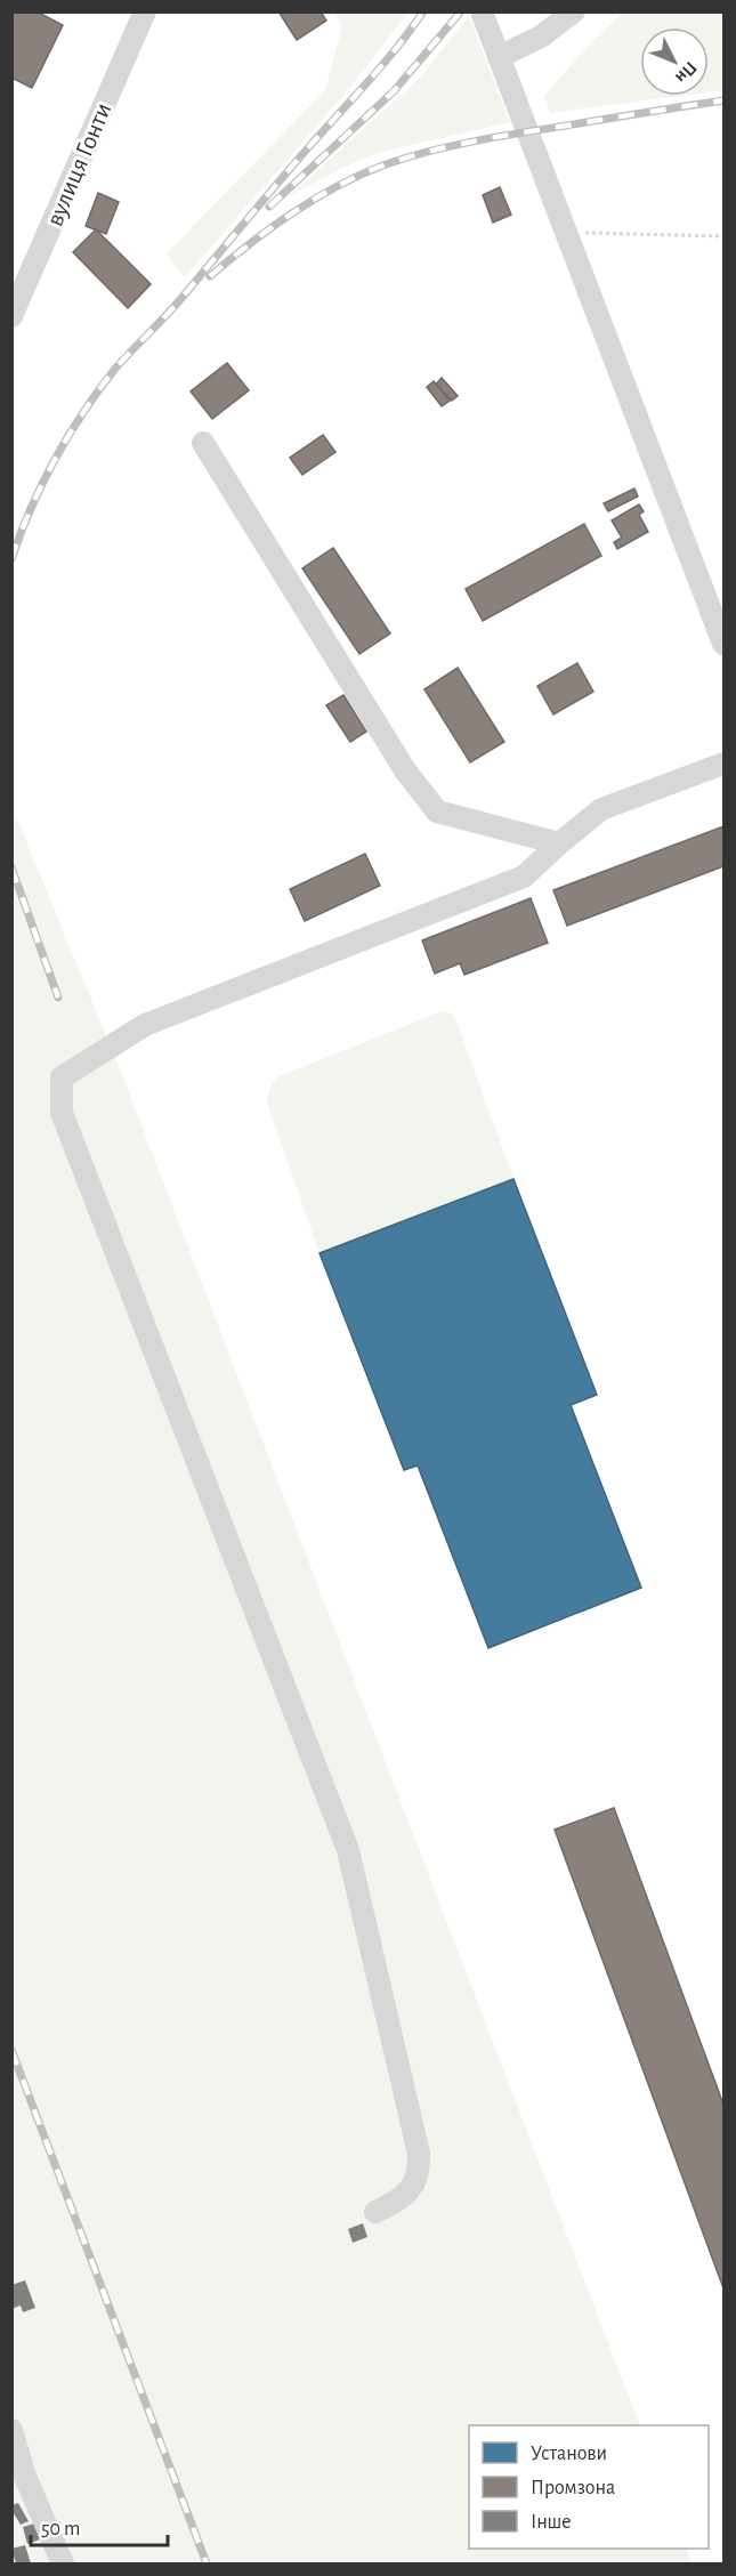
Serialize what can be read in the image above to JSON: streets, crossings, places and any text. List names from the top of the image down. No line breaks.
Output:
{"streets":{"street":["вулиця Гонти"]},"legend":["Установи","Промзона","Інше"],"scale_bar":"50 m","north":"bottom right"}
